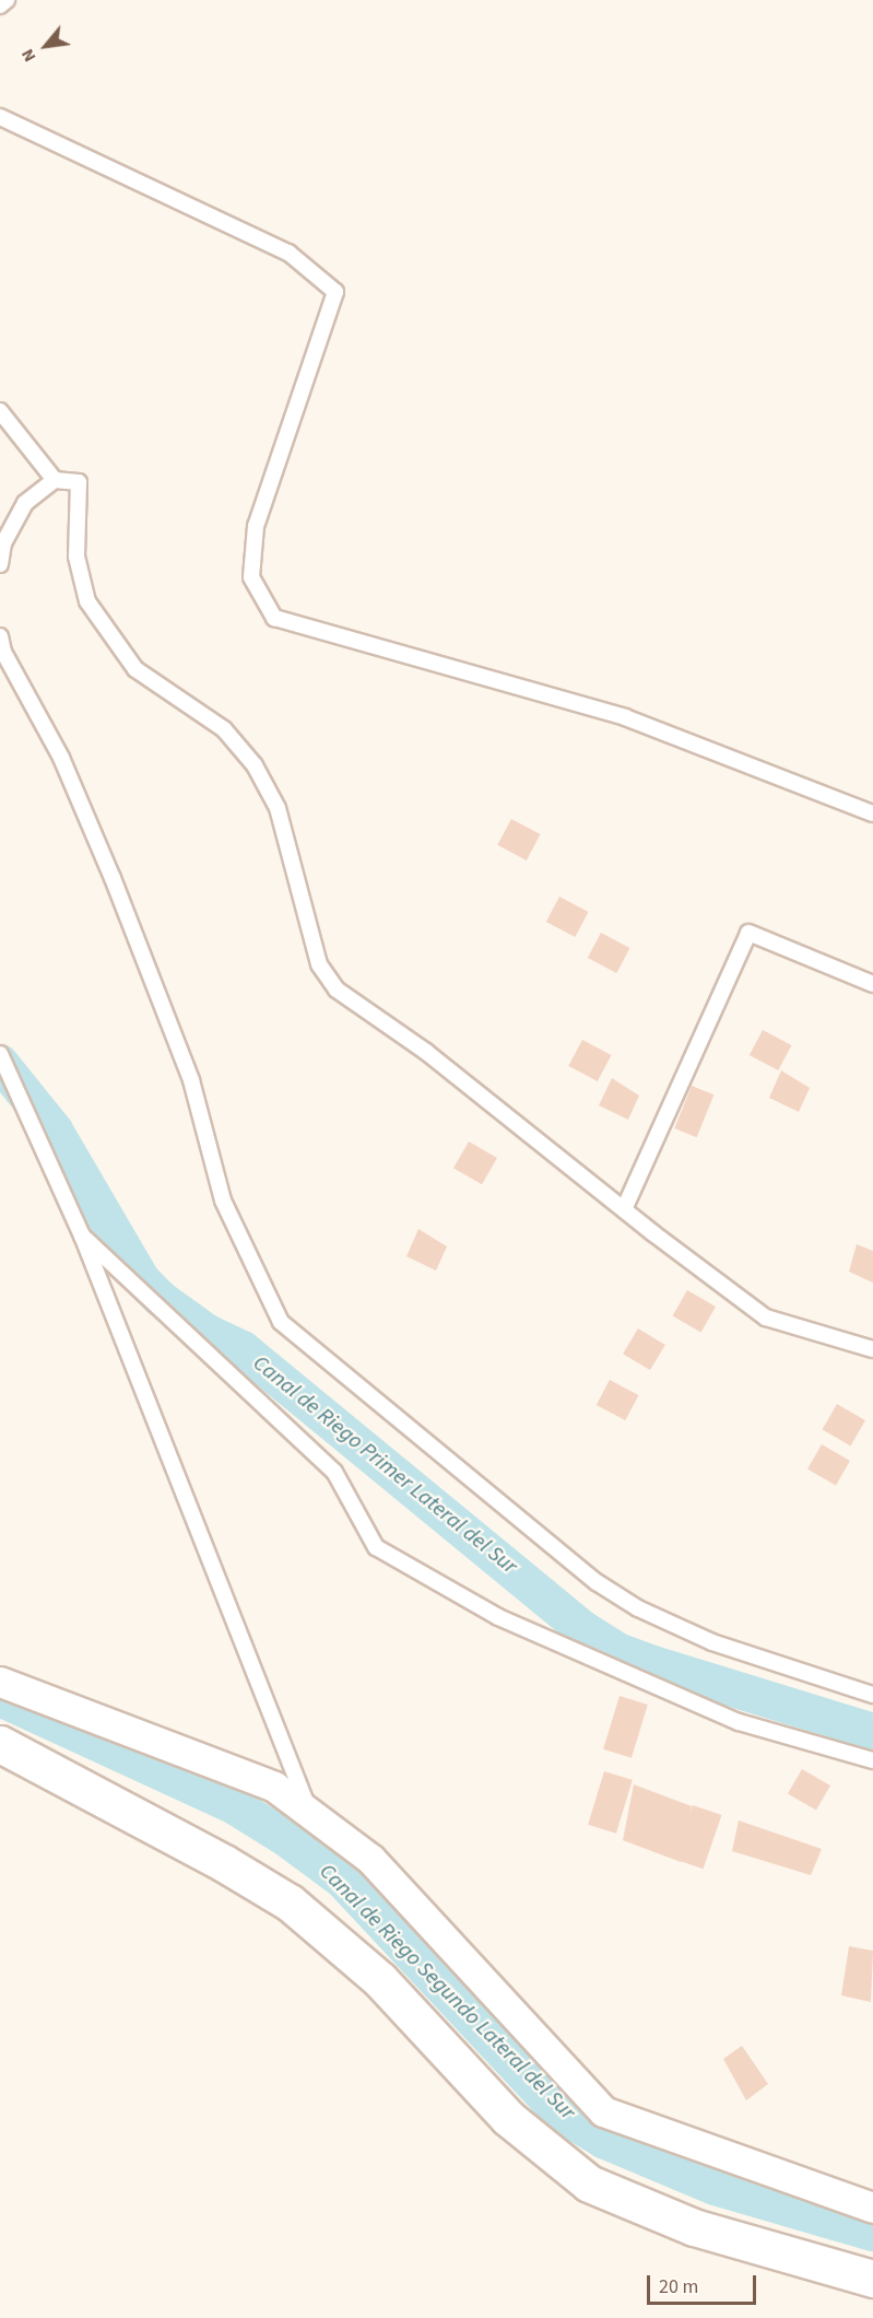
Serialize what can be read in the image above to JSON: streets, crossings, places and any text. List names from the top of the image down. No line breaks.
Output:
{"water":["Canal de Riego Primer Lateral del Sur","Canal de Riego Segundo Lateral del Sur"],"scale_bar":"20 m","north":"bottom left"}
